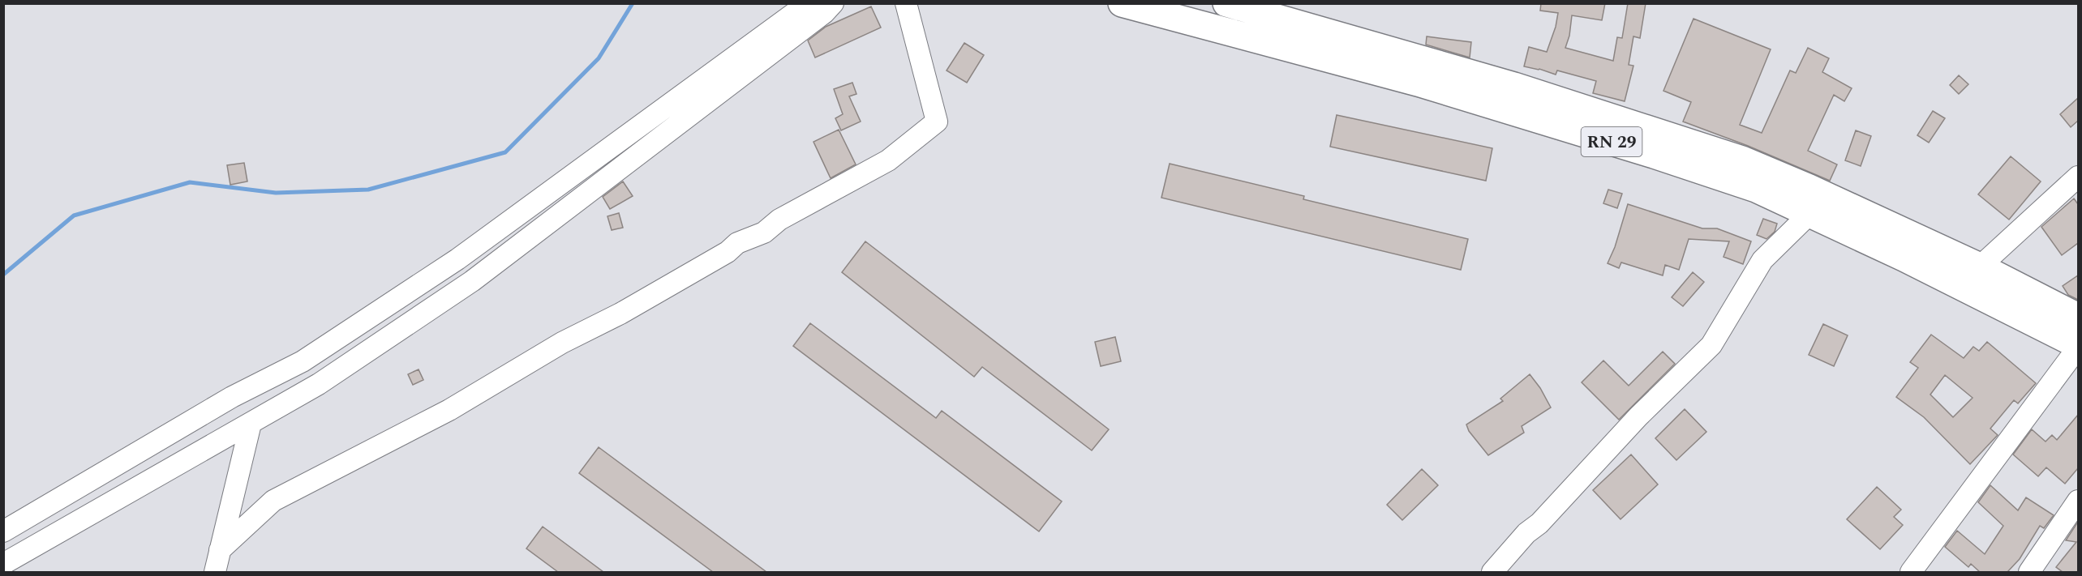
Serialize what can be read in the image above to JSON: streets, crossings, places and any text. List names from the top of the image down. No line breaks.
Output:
{"streets":{"highway":["RN 29"]}}
